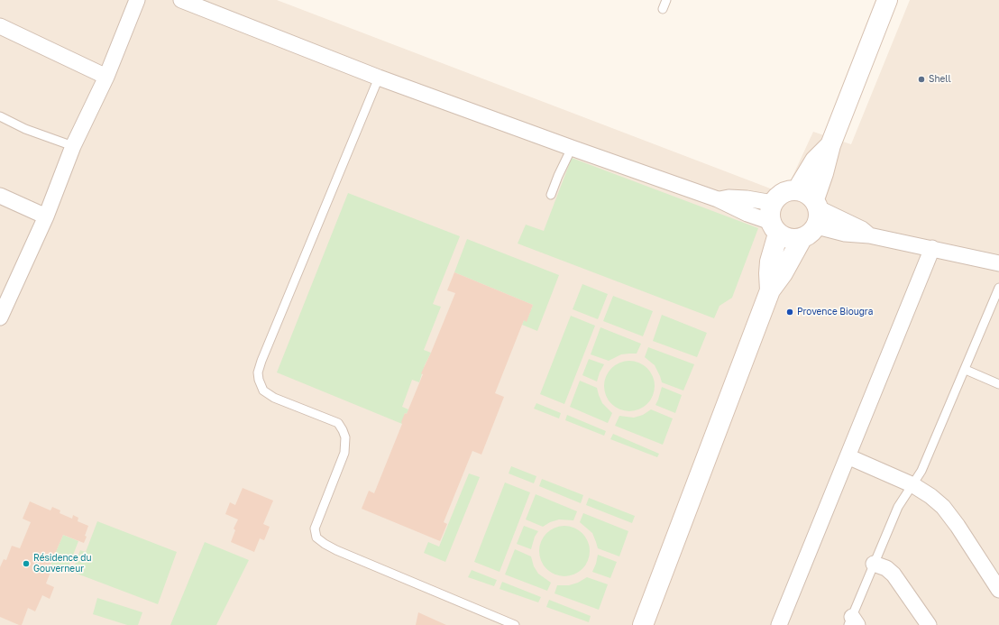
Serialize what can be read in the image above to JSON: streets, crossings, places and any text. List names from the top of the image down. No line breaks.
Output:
{"places":["Shell","Provence Biougra","Résidence du Gouverneur"]}
